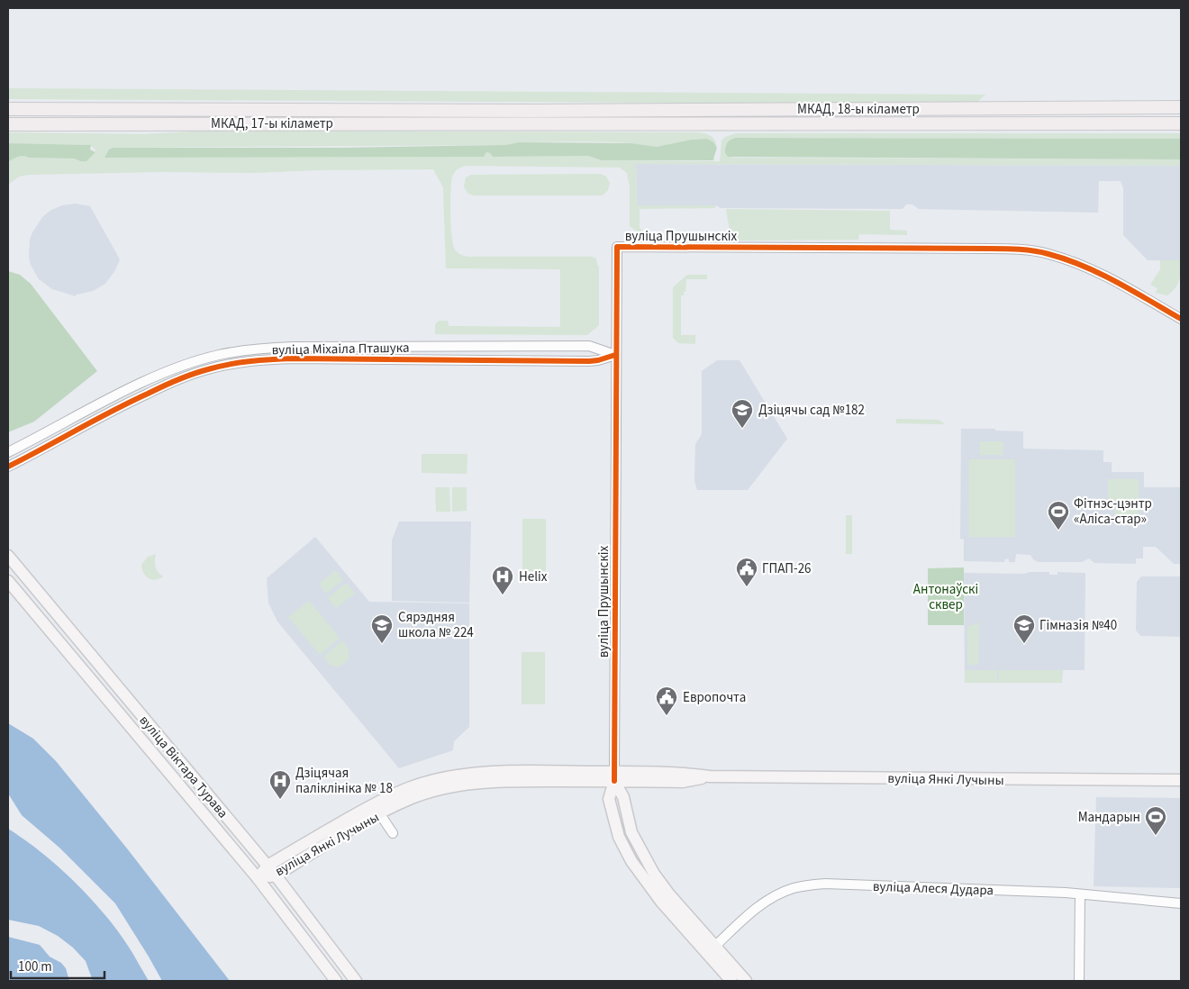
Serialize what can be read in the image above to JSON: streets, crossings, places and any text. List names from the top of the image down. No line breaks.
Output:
{"streets":{"highway":["МКАД, 18-ы кіламетр","МКАД, 17-ы кіламетр"],"main road":["вуліца Віктара Турава","вуліца Янкі Лучыны"],"street":["вуліца Прушынскіх","вуліца Міхаіла Пташука","вуліца Алеся Дудара"]},"crossings":[["МКАД, 18-ы кіламетр","МКАД, 17-ы кіламетр"],["вуліца Прушынскіх","вуліца Міхаіла Пташука"],["вуліца Прушынскіх","вуліца Янкі Лучыны"],["вуліца Віктара Турава","вуліца Янкі Лучыны"]],"parks":["Антонаўскі сквер"],"places":{"school or university":["Дзіцячы сад №182","Сярэдняя школа № 224","Гімназія №40"],"sports":["Фітнэс-цэнтр «Аліса-стар»","Мандарын"],"public building":["ГПАП-26","Европочта"],"hospital":["Helix","Дзіцячая паліклініка № 18"]},"scale_bar":"100 m"}
